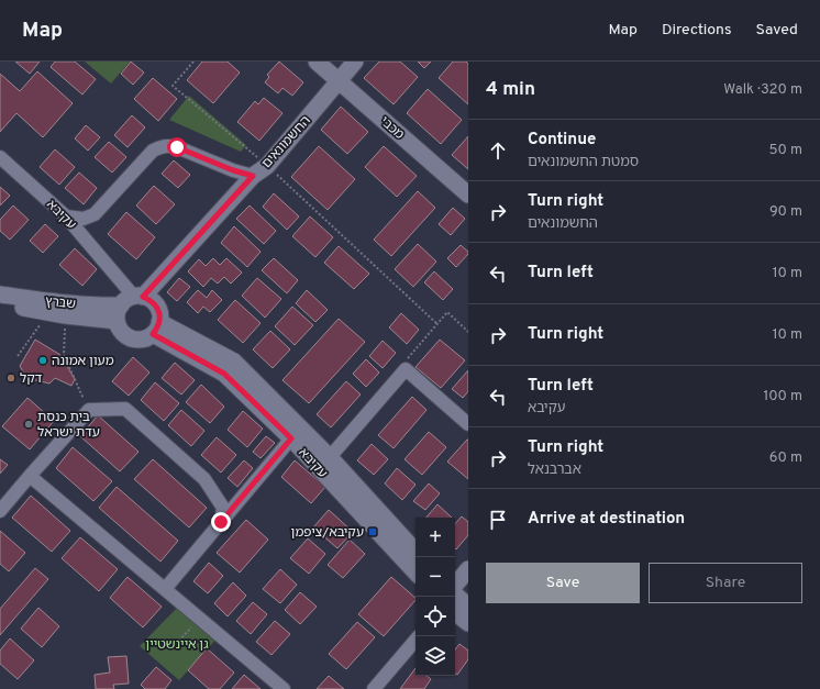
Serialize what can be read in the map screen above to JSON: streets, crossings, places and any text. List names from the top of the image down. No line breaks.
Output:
{"streets":{"street":["מכבי","החשמונאים","עקיבא","שברץ"]},"crossings":[["מכבי","החשמונאים"],["החשמונאים","עקיבא"],["החשמונאים","שברץ"],["עקיבא","שברץ"]],"parks":["גן איינשטיין"],"places":{"other":["מעון אמונה","דקל","בית כנסת עדת ישראל"],"transit":["עקיבא/ציפמן"]},"page":{"header":"Map","nav":["Map","Directions","Saved"],"heading":["4 min","Walk · 320 m"],"list":[["Continue","סמטת החשמונאים","50 m"],["Turn right","החשמונאים","90 m"],["Turn left","10 m"],["Turn right","10 m"],["Turn left","עקיבא","100 m"],["Turn right","אברבנאל","60 m"],"Arrive at destination"],"map_buttons":["+","−"],"buttons":["Save","Share"]}}
